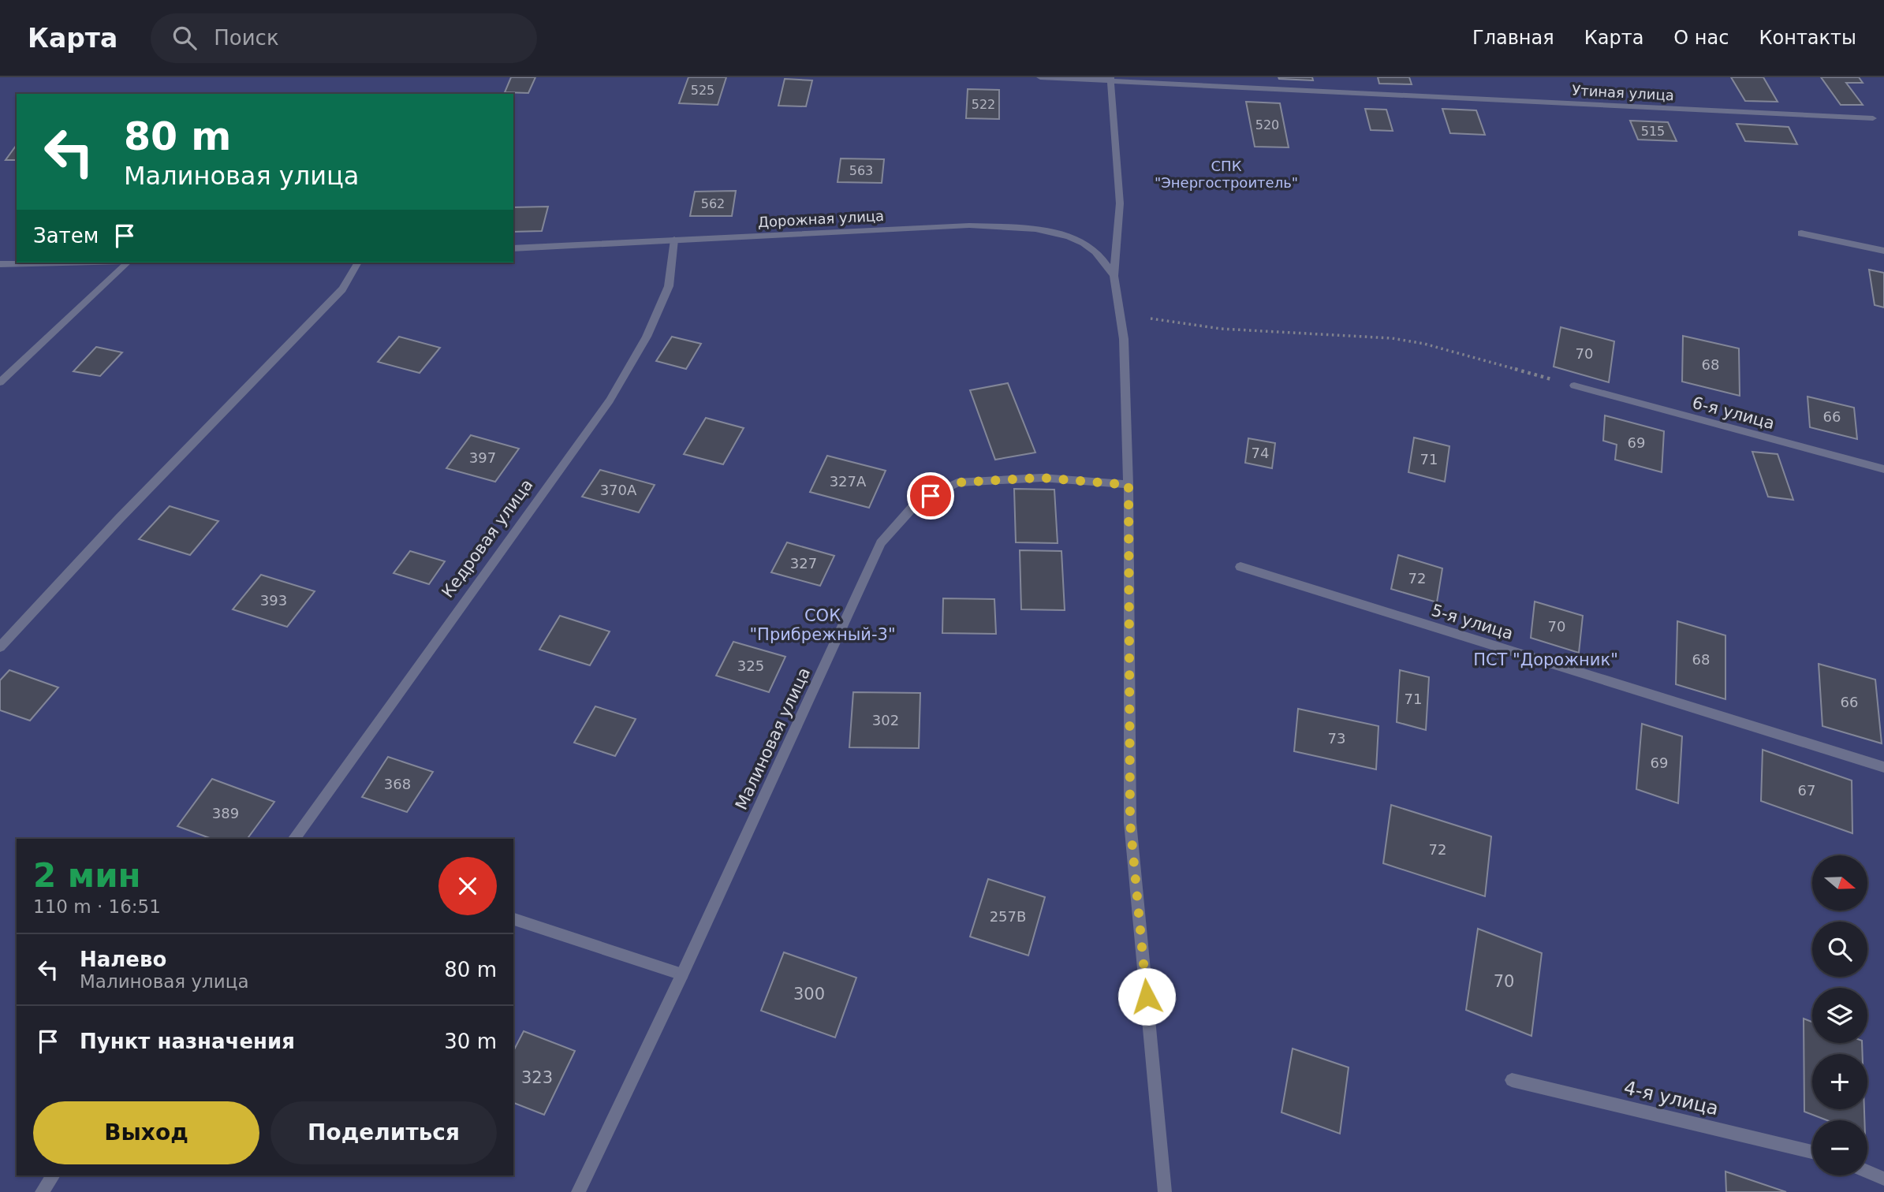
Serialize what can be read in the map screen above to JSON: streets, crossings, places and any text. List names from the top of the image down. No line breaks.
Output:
{"streets":{"street":["Утиная улица","Дорожная улица","6-я улица","Кедровая улица","5-я улица","Малиновая улица","4-я улица"]},"crossings":[["Дорожная улица","Кедровая улица"]],"parks":["СПК \"Энергостроитель\"","СОК \"Прибрежный-3\"","ПСТ \"Дорожник\""],"house_numbers":["525","522","520","515","563","562","70","68","66","69","74","397","71","327А","370А","327","72","393","70","68","325","71","66","302","73","69","368","67","389","72","257В","70","300","323"],"north":"right","page":{"header":"Карта","search":"Поиск","nav":["Главная","Карта","О нас","Контакты"],"turn":["80 m","Малиновая улица"],"then":"Затем","heading":["2 мин","110 m · 16:51"],"map_buttons":["+","−"],"list":[{"name":"Налево","note":"Малиновая улица","value":"80 m"},{"name":"Пункт назначения","value":"30 m"}],"buttons":["Выход","Поделиться"]}}
